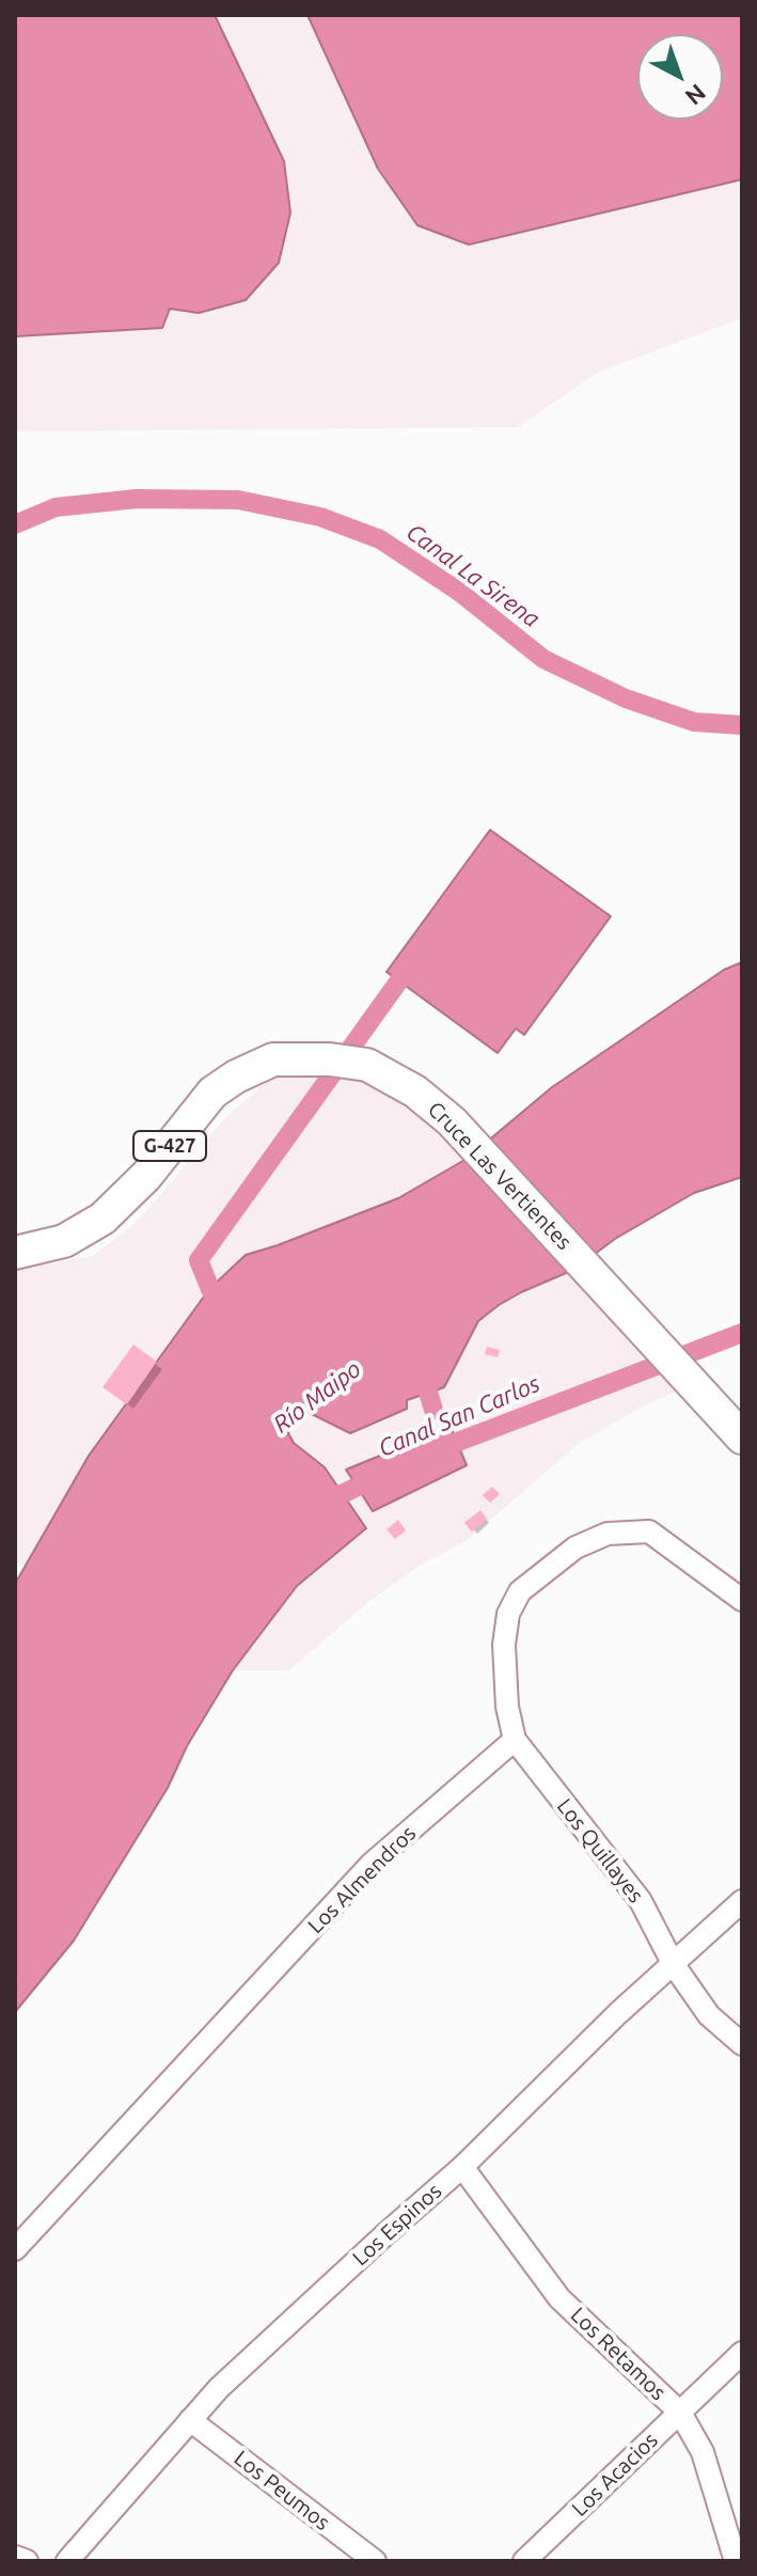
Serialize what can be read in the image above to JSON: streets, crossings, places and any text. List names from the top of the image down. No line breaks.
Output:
{"streets":{"main road":["G-427","Cruce Las Vertientes"],"street":["Los Quillayes","Los Almendros","Los Espinos","Los Retamos","Los Acacios","Los Peumos"]},"crossings":[["Los Quillayes","Los Almendros"],["Los Quillayes","Los Espinos"],["Los Espinos","Los Retamos"],["Los Espinos","Los Peumos"],["Los Retamos","Los Acacios"]],"water":["Canal La Sirena","Río Maipo","Canal San Carlos"],"north":"bottom right"}
